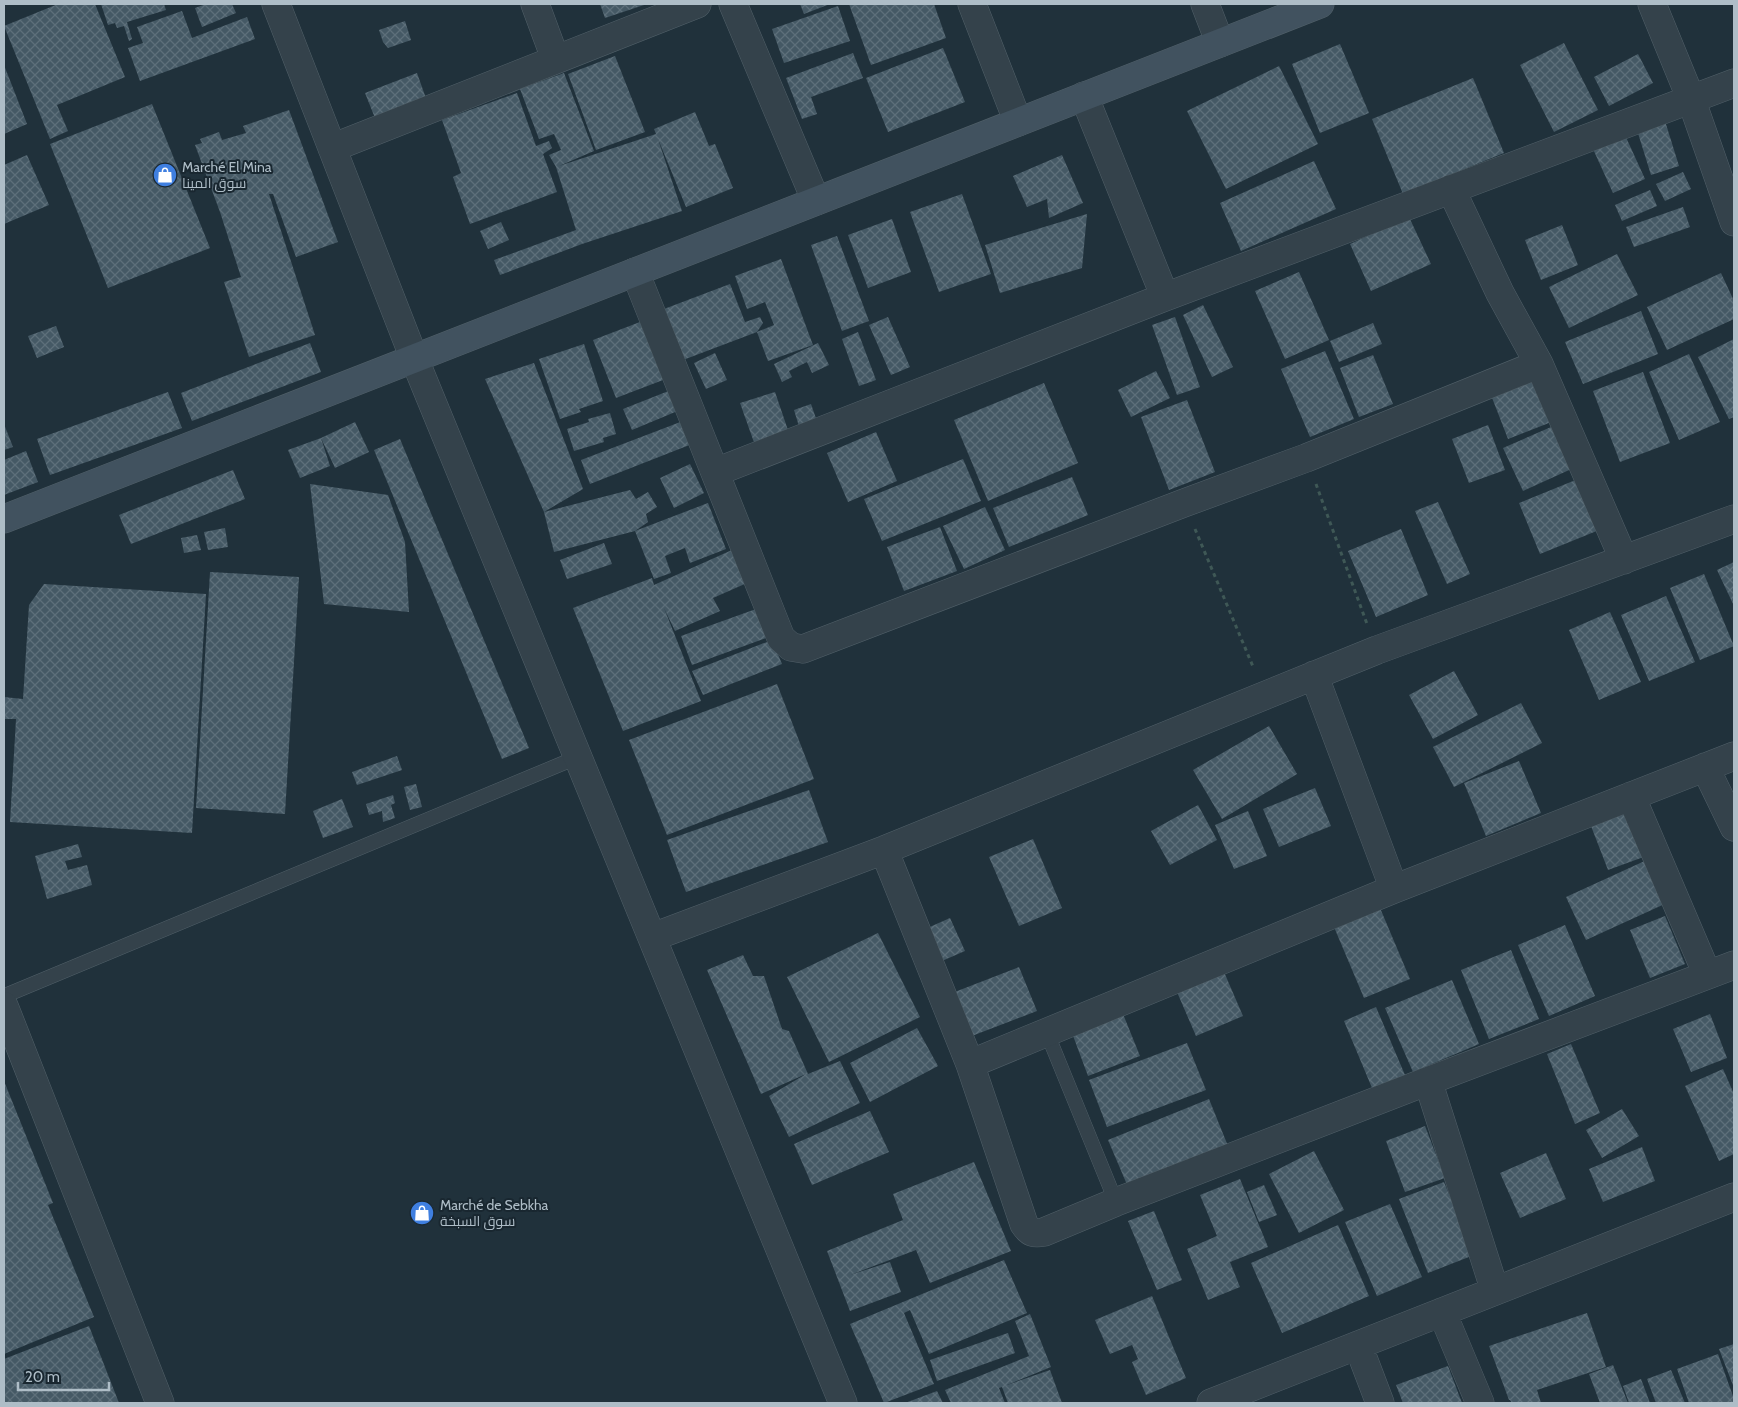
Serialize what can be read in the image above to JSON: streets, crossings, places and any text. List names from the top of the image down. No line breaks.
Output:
{"places":{"shop":["Marché El Mina سوق المينا","Marché de Sebkha سوق السبخة"]},"scale_bar":"20 m"}
